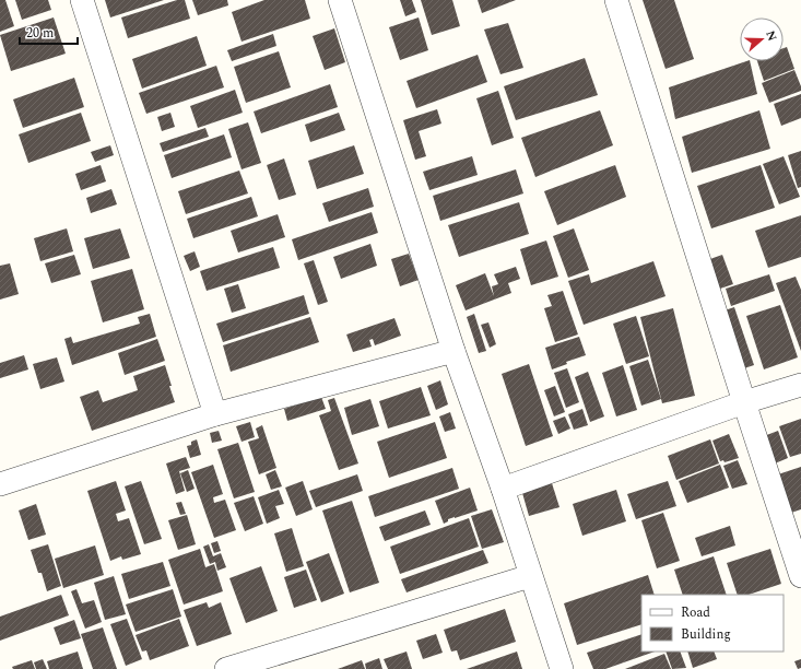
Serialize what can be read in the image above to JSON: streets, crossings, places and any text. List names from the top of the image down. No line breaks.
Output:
{"legend":["Road","Building"],"scale_bar":"20 m","north":"right"}
